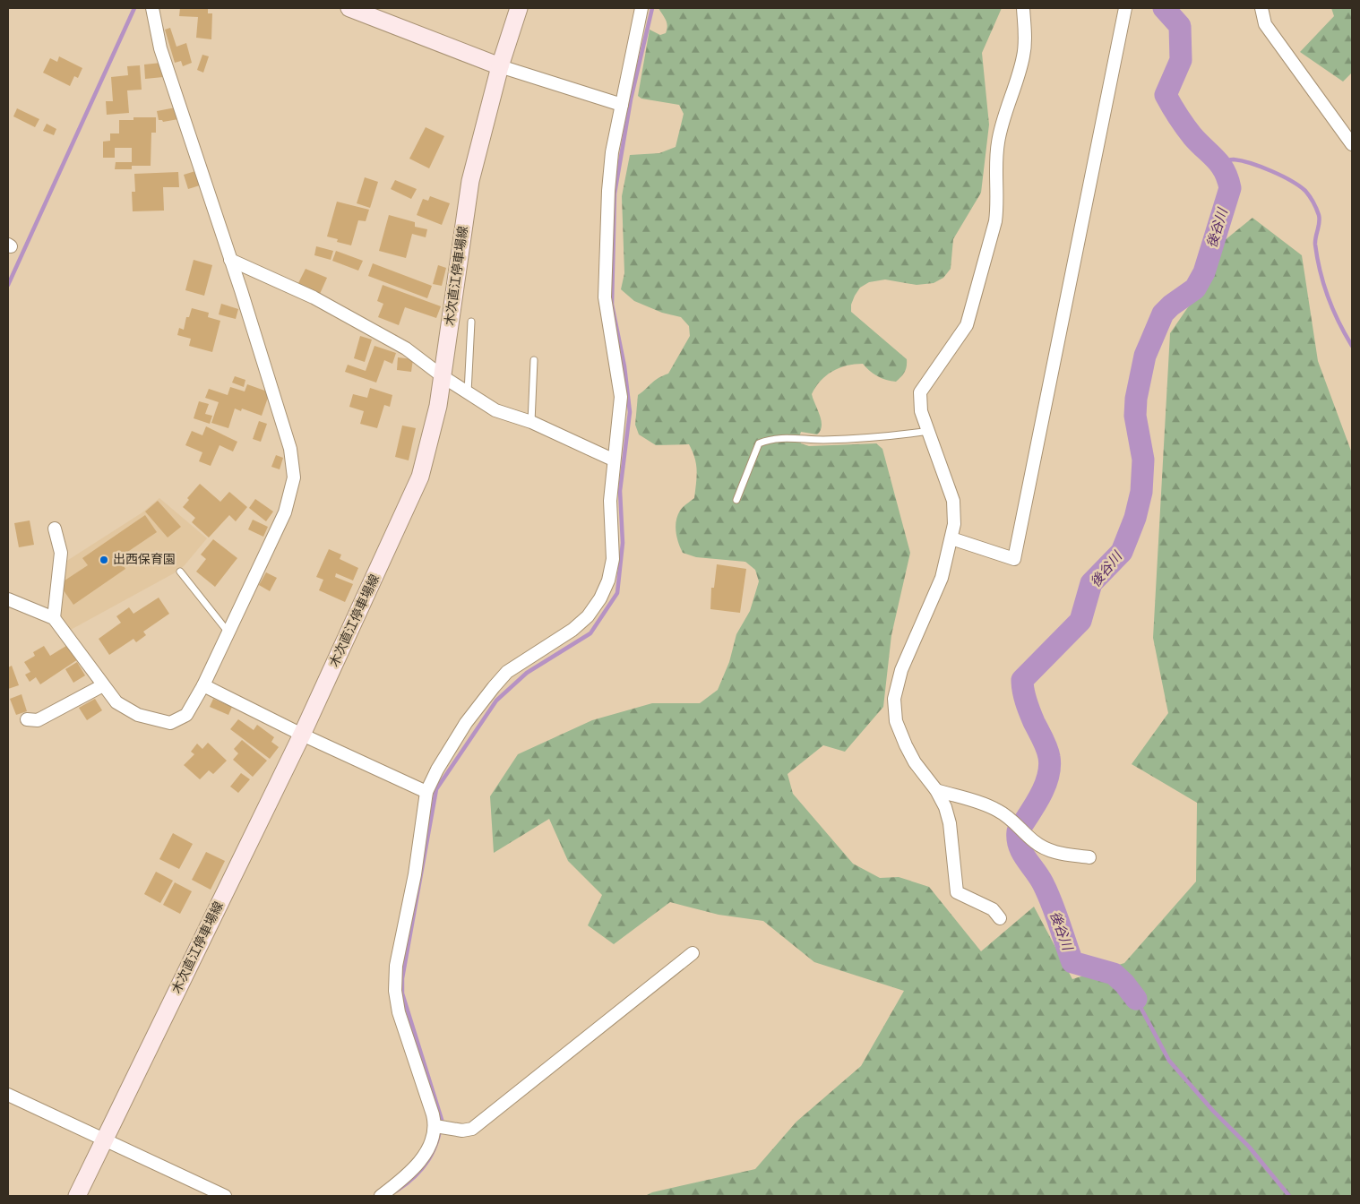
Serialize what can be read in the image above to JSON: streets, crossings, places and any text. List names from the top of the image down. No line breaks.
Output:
{"streets":{"main road":["木次直江停車場線"]},"water":["後谷川"],"places":["出西保育園"]}
